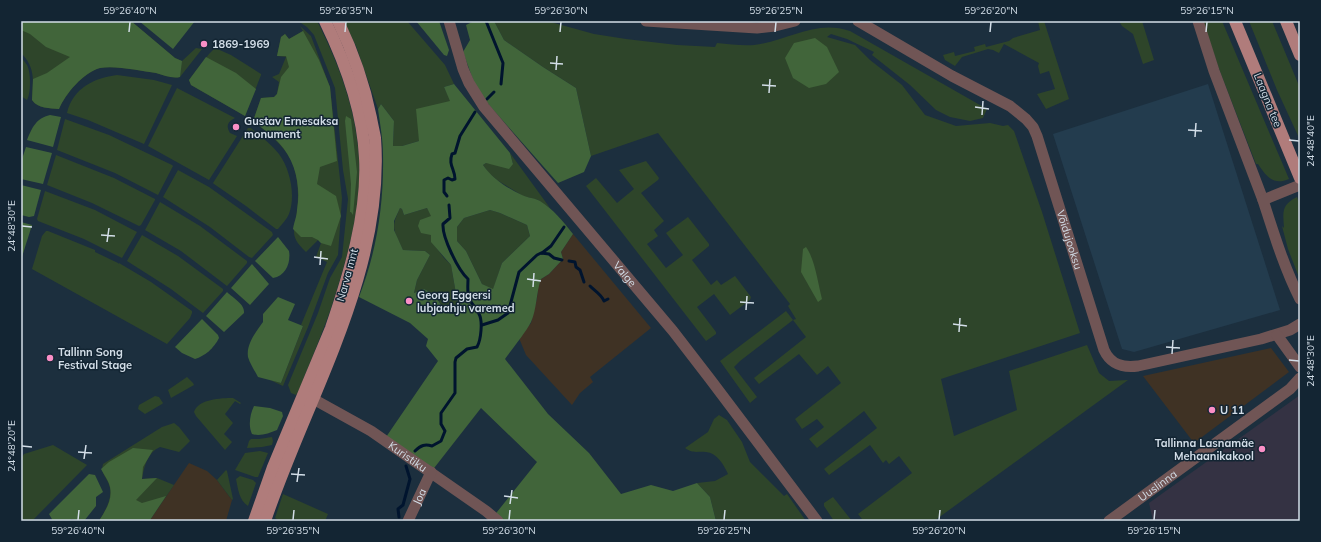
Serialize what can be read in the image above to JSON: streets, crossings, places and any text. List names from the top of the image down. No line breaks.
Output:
{"streets":{"main road":["Laagna tee","Narva mnt"],"street":["Võidujooksu","Valge","Kuristiku","Uuslinna","Joa"]},"crossings":[["Narva mnt","Kuristiku"],["Kuristiku","Joa"]],"places":["1869-1969","Gustav Ernesaksa monument","Georg Eggersi lubjaahju varemed","Tallinn Song Festival Stage","U 11","Tallinna Lasnamäe Mehaanikakool"],"coordinates":["59°26'40\"N","59°26'35\"N","59°26'30\"N","59°26'25\"N","59°26'20\"N","59°26'15\"N","24°48'40\"E","24°48'30\"E","24°48'20\"E"]}
